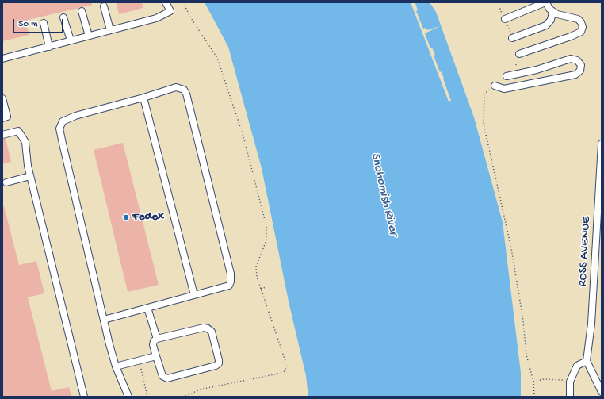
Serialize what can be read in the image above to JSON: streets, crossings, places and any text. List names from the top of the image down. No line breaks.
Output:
{"streets":{"street":["ROSS AVENUE"]},"water":["Snohomish River"],"places":["Fedex"],"scale_bar":"50 m"}
